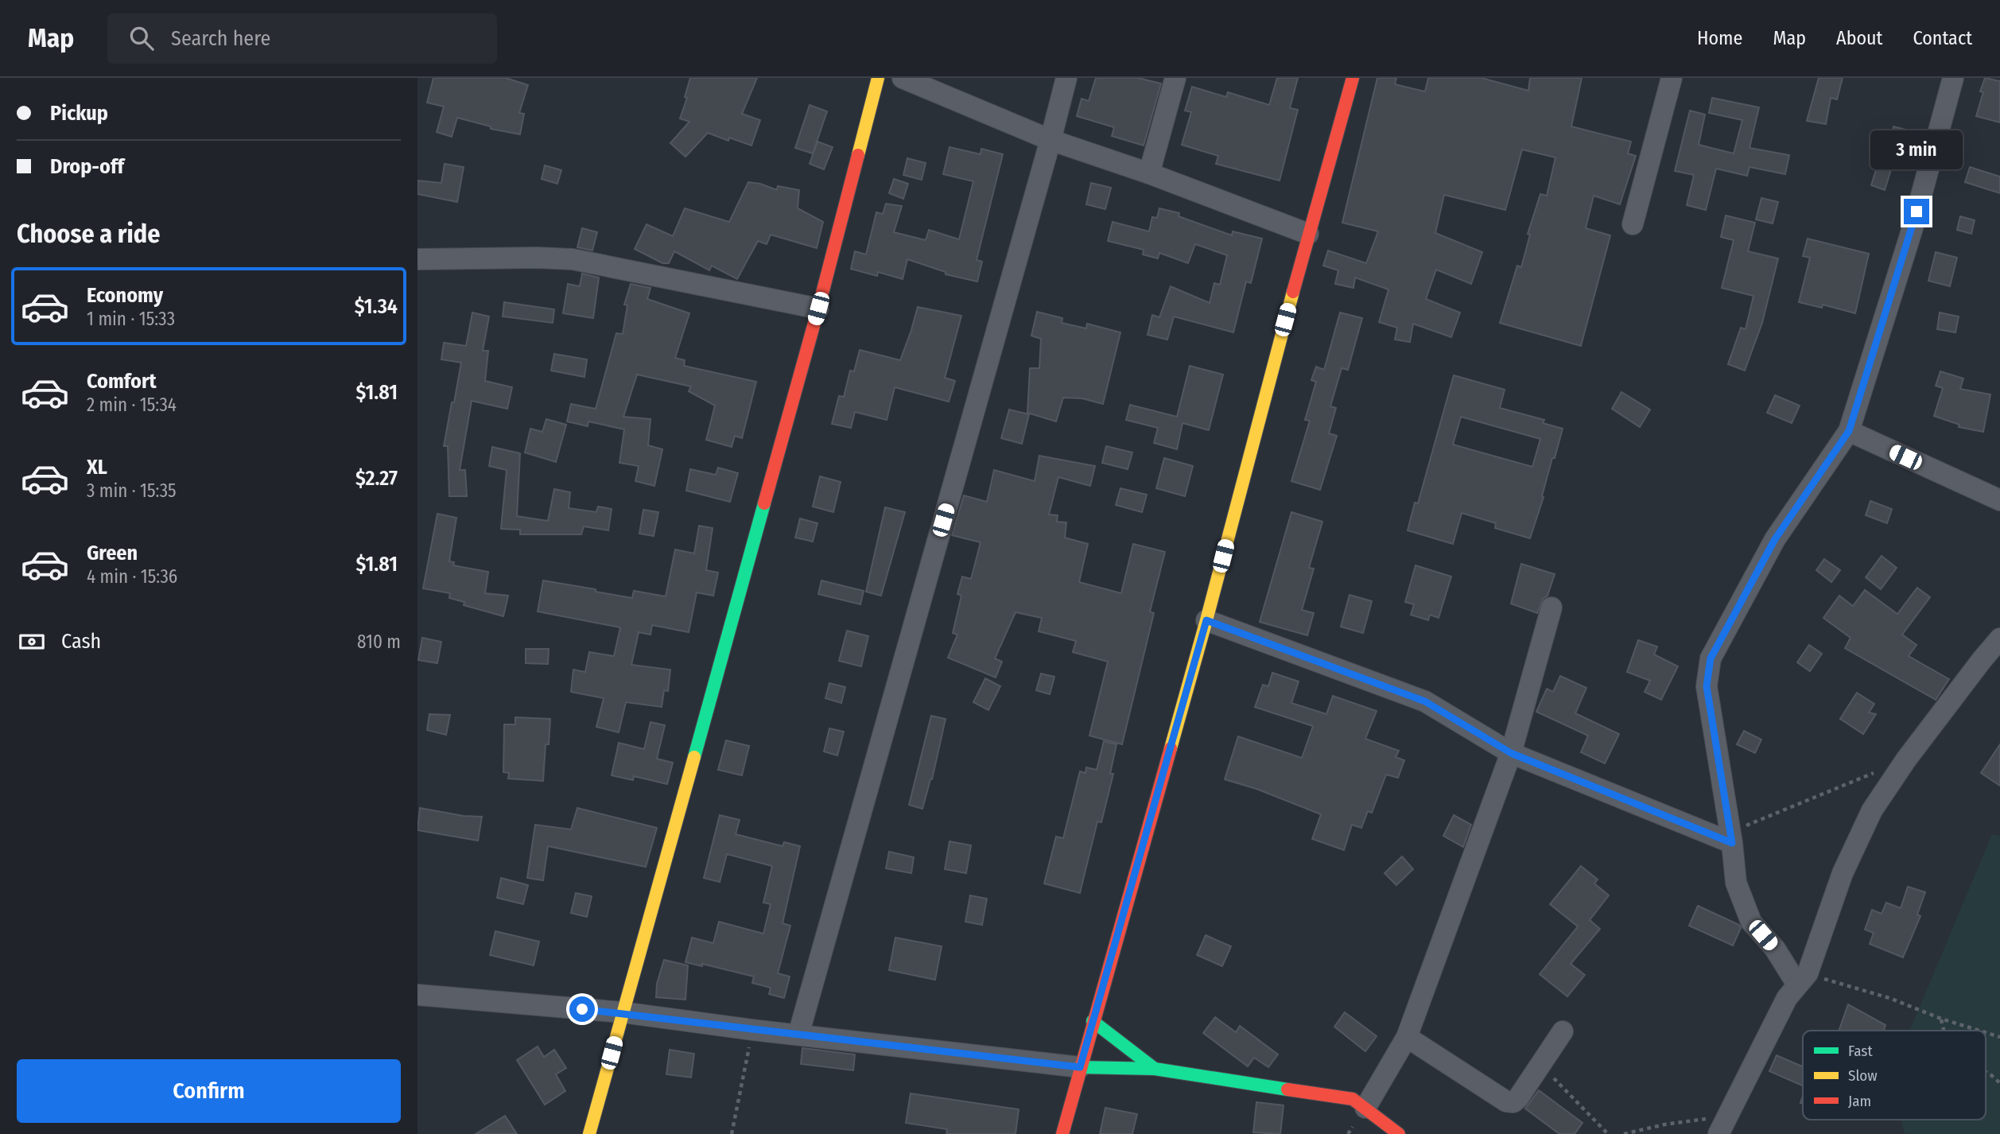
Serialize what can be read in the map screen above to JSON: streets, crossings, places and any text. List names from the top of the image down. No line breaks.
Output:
{"legend":["Fast","Slow","Jam"],"page":{"header":"Map","search":"Search here","nav":["Home","Map","About","Contact"],"banner":["Pickup","Drop-off"],"bubble":"3 min","heading":"Choose a ride","list":[{"name":"Economy","note":"1 min · 15:33","value":"$1.34"},{"name":"Comfort","note":"2 min · 15:34","value":"$1.81"},{"name":"XL","note":"3 min · 15:35","value":"$2.27"},{"name":"Green","note":"4 min · 15:36","value":"$1.81"}],"pay":["Cash","810 m"],"buttons":"Confirm"}}
